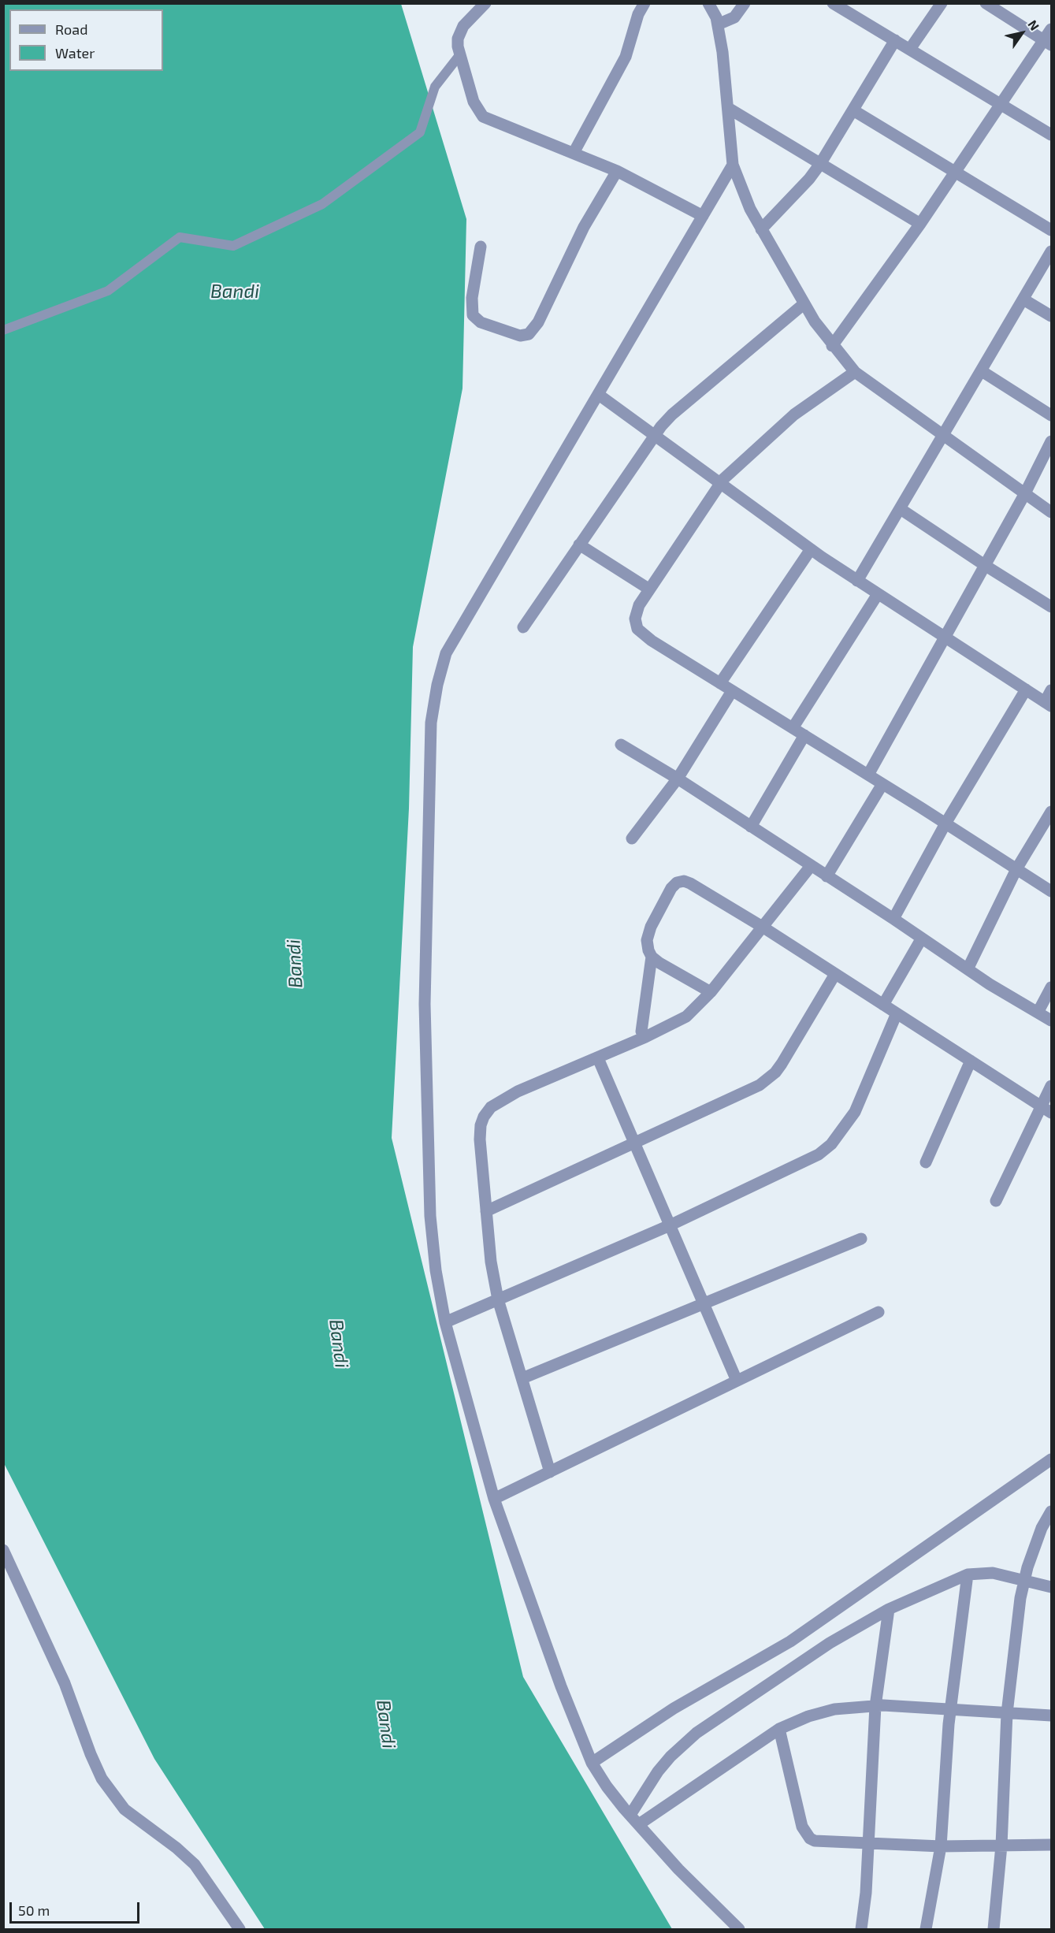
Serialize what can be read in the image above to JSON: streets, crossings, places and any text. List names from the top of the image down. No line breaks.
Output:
{"water":["Bandi"],"legend":["Road","Water"],"scale_bar":"50 m","north":"top right"}
